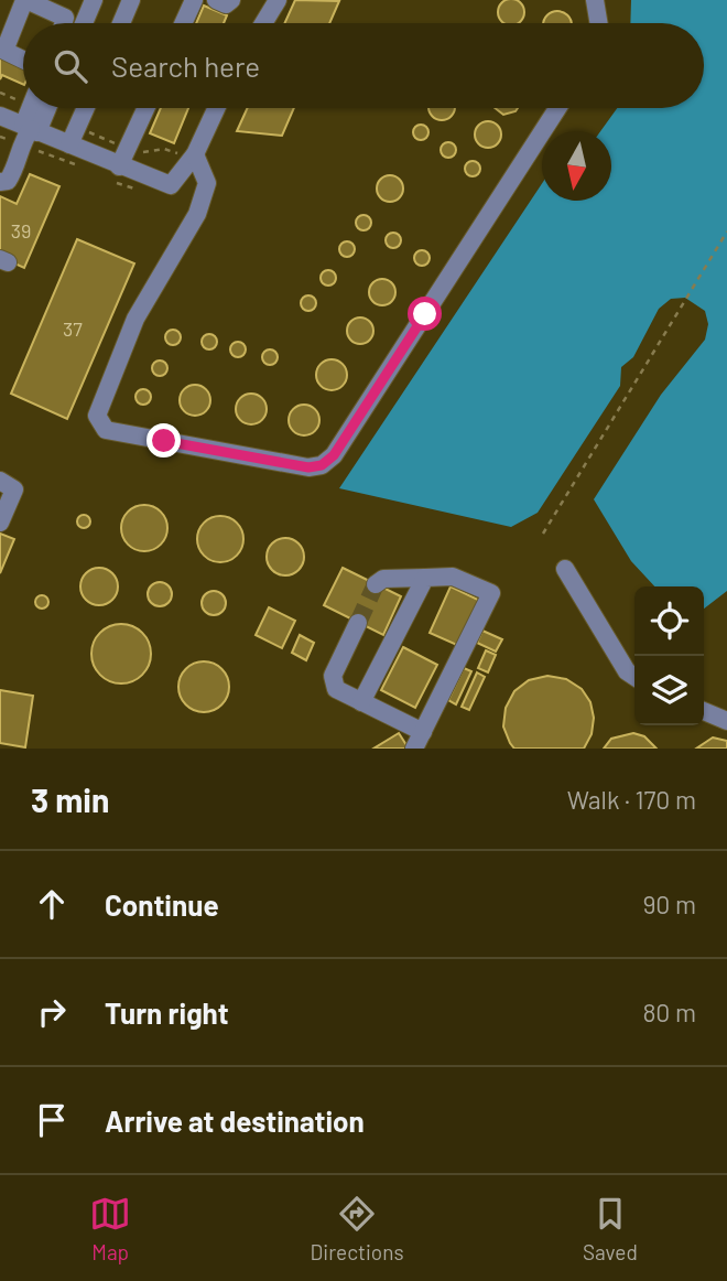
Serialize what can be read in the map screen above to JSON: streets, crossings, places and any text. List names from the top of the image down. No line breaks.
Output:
{"house_numbers":["39","37"],"north":"bottom","page":{"search":"Search here","heading":["3 min","Walk · 170 m"],"list":[["Continue","90 m"],["Turn right","80 m"],"Arrive at destination"],"nav":["Map","Directions","Saved"]}}
